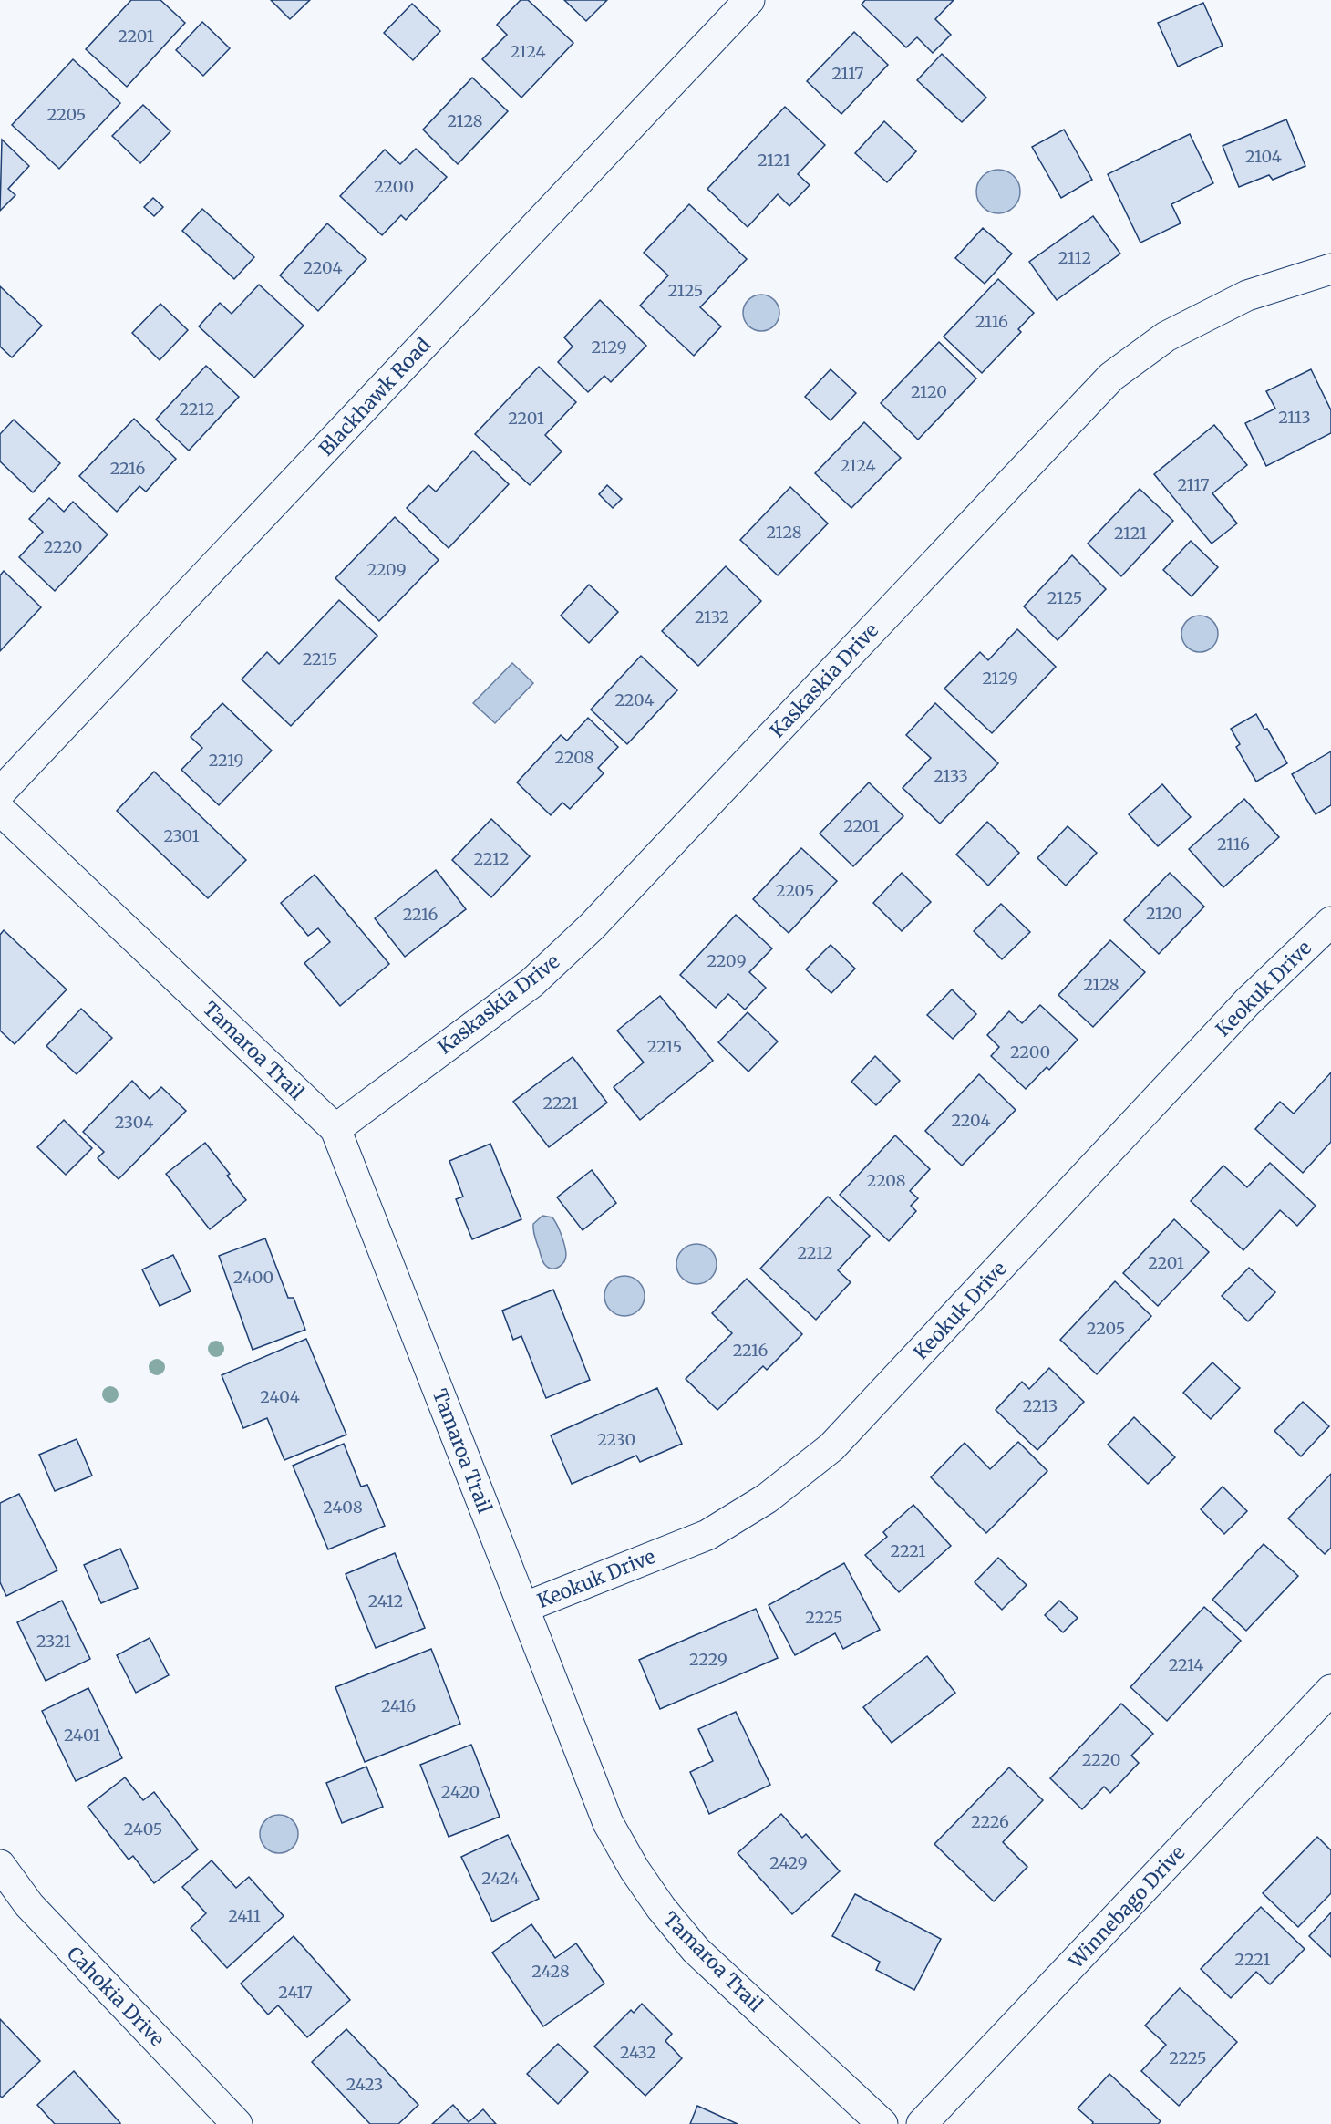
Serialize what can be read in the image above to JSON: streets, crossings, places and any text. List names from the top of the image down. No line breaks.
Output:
{"streets":{"street":["Blackhawk Road","Kaskaskia Drive","Keokuk Drive","Tamaroa Trail","Winnebago Drive","Cahokia Drive"]},"crossings":[["Kaskaskia Drive","Tamaroa Trail"],["Keokuk Drive","Tamaroa Trail"]],"house_numbers":["2201","2124","2117","2205","2128","2104","2121","2200","2112","2204","2125","2116","2129","2120","2212","2113","2201","2124","2216","2117","2128","2121","2220","2209","2125","2132","2215","2129","2204","2208","2219","2133","2201","2301","2116","2212","2205","2120","2216","2209","2128","2215","2200","2221","2204","2304","2208","2212","2201","2400","2205","2216","2404","2213","2230","2408","2221","2412","2225","2321","2229","2214","2416","2401","2220","2420","2226","2405","2429","2424","2411","2221","2428","2417","2432","2225","2423"]}
